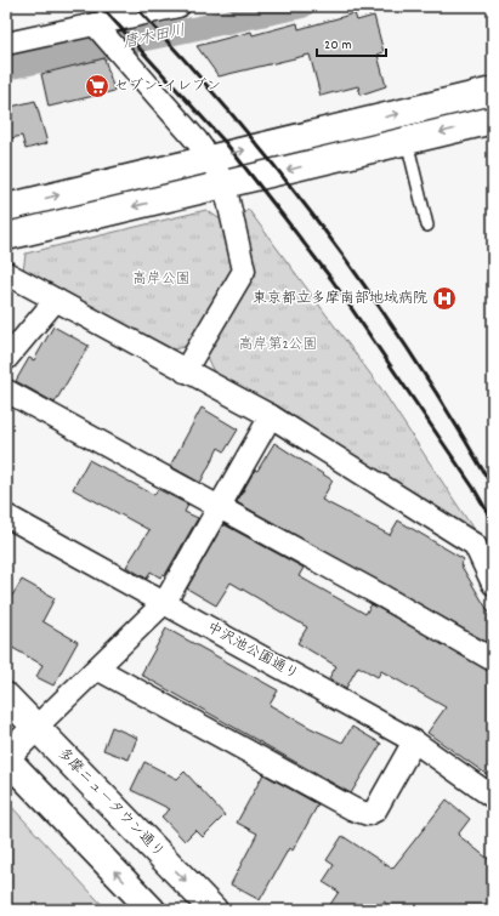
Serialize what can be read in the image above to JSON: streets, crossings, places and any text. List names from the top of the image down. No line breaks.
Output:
{"streets":{"main road":["多摩ニュータウン通り"],"street":["中沢池公園通り"]},"water":["唐木田川"],"parks":["高岸公園","高岸第2公園"],"places":{"supermarket":["セブン-イレブン"],"hospital":["東京都立多摩南部地域病院"]},"scale_bar":"20 m"}
